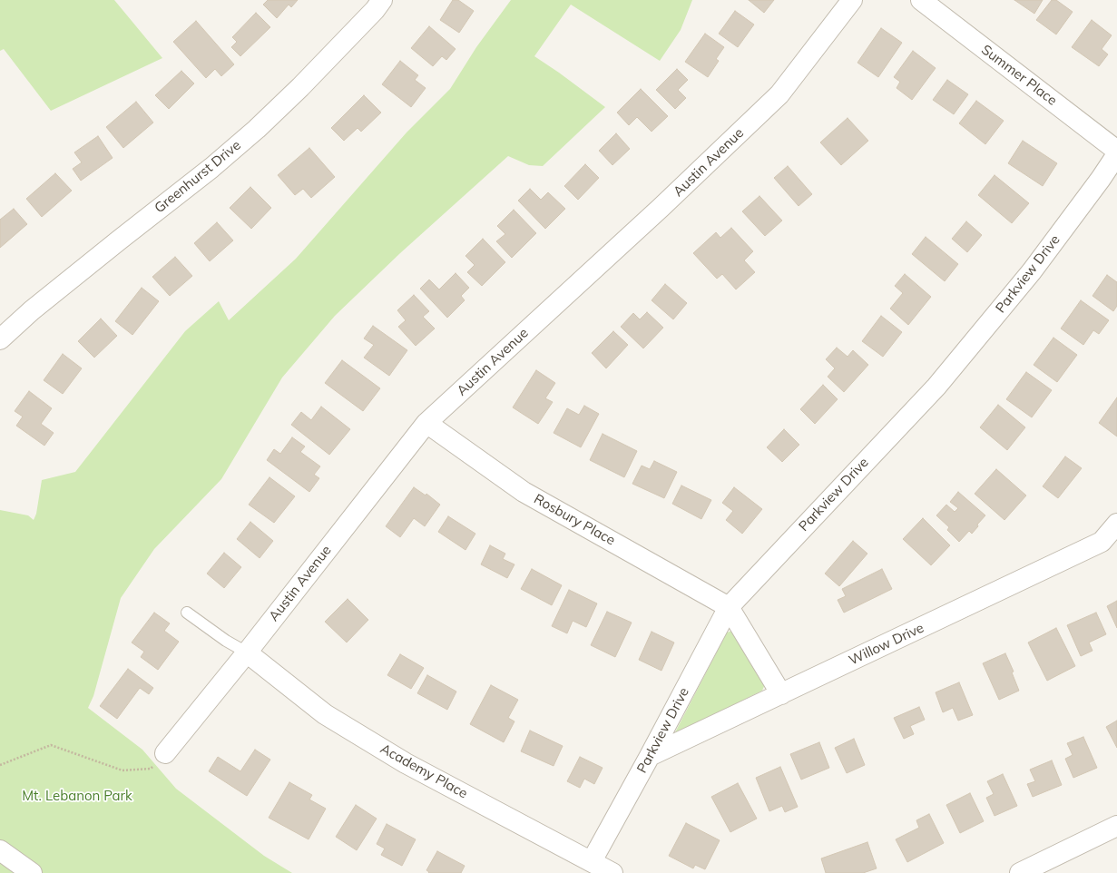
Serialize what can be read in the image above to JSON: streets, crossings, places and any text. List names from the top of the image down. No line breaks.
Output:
{"streets":{"street":["Summer Place","Austin Avenue","Greenhurst Drive","Parkview Drive","Rosbury Place","Willow Drive","Academy Place"]},"crossings":[["Austin Avenue","Rosbury Place"],["Austin Avenue","Academy Place"],["Parkview Drive","Rosbury Place"],["Parkview Drive","Willow Drive"],["Parkview Drive","Academy Place"]],"parks":["Mt. Lebanon Park"]}
